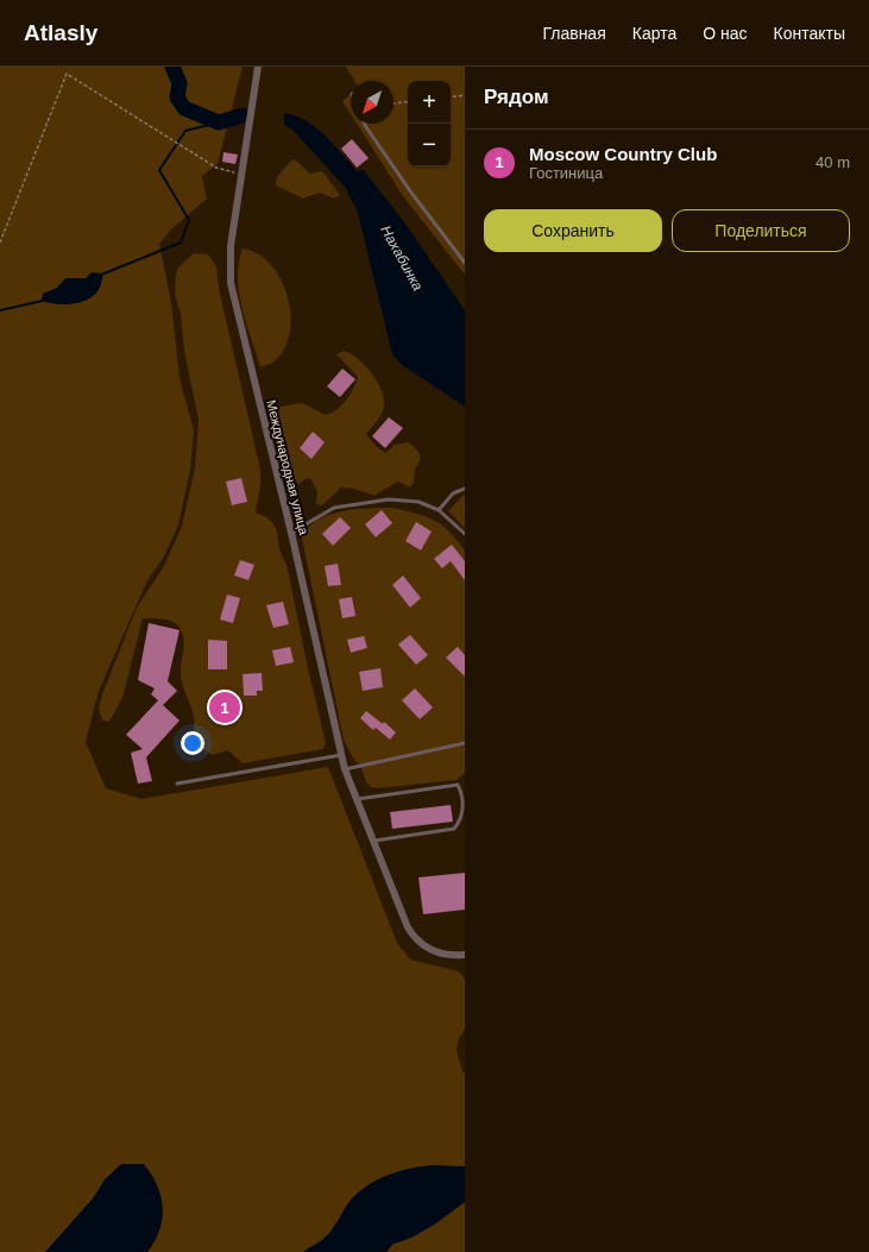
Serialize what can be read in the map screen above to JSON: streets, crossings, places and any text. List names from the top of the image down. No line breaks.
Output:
{"streets":{"street":["Международная улица"]},"water":["Нахабинка"],"north":"bottom left","page":{"header":"Atlasly","nav":["Главная","Карта","О нас","Контакты"],"heading":"Рядом","map_buttons":["+","−"],"list":[{"mark":"1","name":"Moscow Country Club","note":"Гостиница","value":"40 m"}],"buttons":["Сохранить","Поделиться"],"pins":"1"}}
